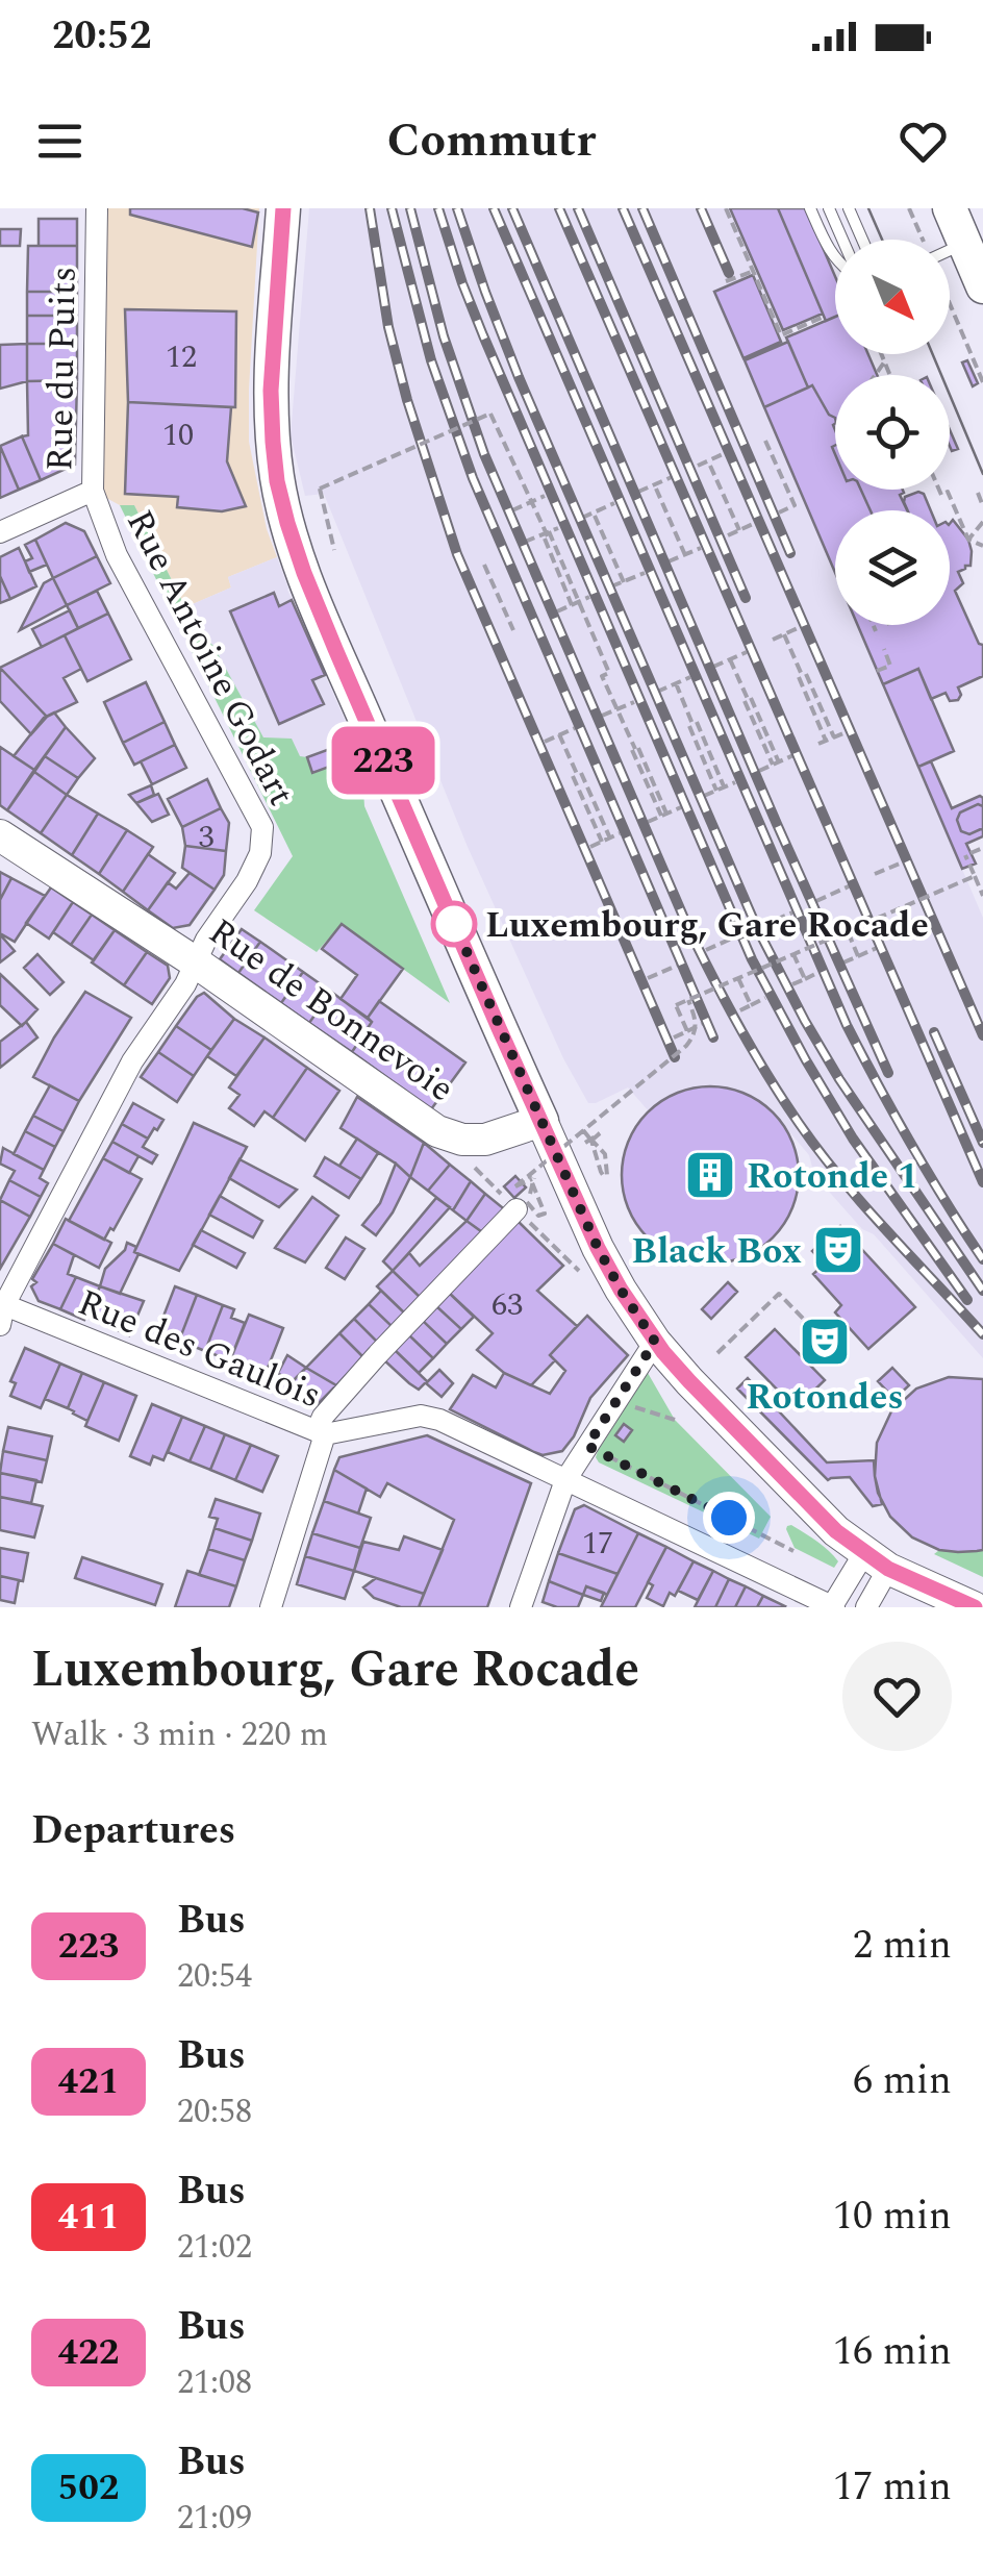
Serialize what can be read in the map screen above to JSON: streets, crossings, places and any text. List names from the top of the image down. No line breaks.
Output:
{"streets":{"main road":["Rue de Bonnevoie"],"street":["Rue du Puits","Rue Antoine Godart","Rue des Gaulois"]},"crossings":[["Rue du Puits","Rue Antoine Godart"],["Rue Antoine Godart","Rue de Bonnevoie"],["Rue Antoine Godart","Rue des Gaulois"]],"places":{"other":["Luxembourg, Gare Rocade"],"building":["Rotonde 1"],"theatre":["Black Box","Rotondes"]},"lines":["bus line 223"],"house_numbers":["12","10","3","63","17"],"north":"bottom right","page":{"status":"20:52","header":"Commutr","on_map":"223","heading":[["Luxembourg, Gare Rocade","Walk · 3 min · 220 m"],"Departures"],"list":[{"mark":"223","name":"Bus","note":"20:54","value":"2 min"},{"mark":"421","name":"Bus","note":"20:58","value":"6 min"},{"mark":"411","name":"Bus","note":"21:02","value":"10 min"},{"mark":"422","name":"Bus","note":"21:08","value":"16 min"},{"mark":"502","name":"Bus","note":"21:09","value":"17 min"}]}}
